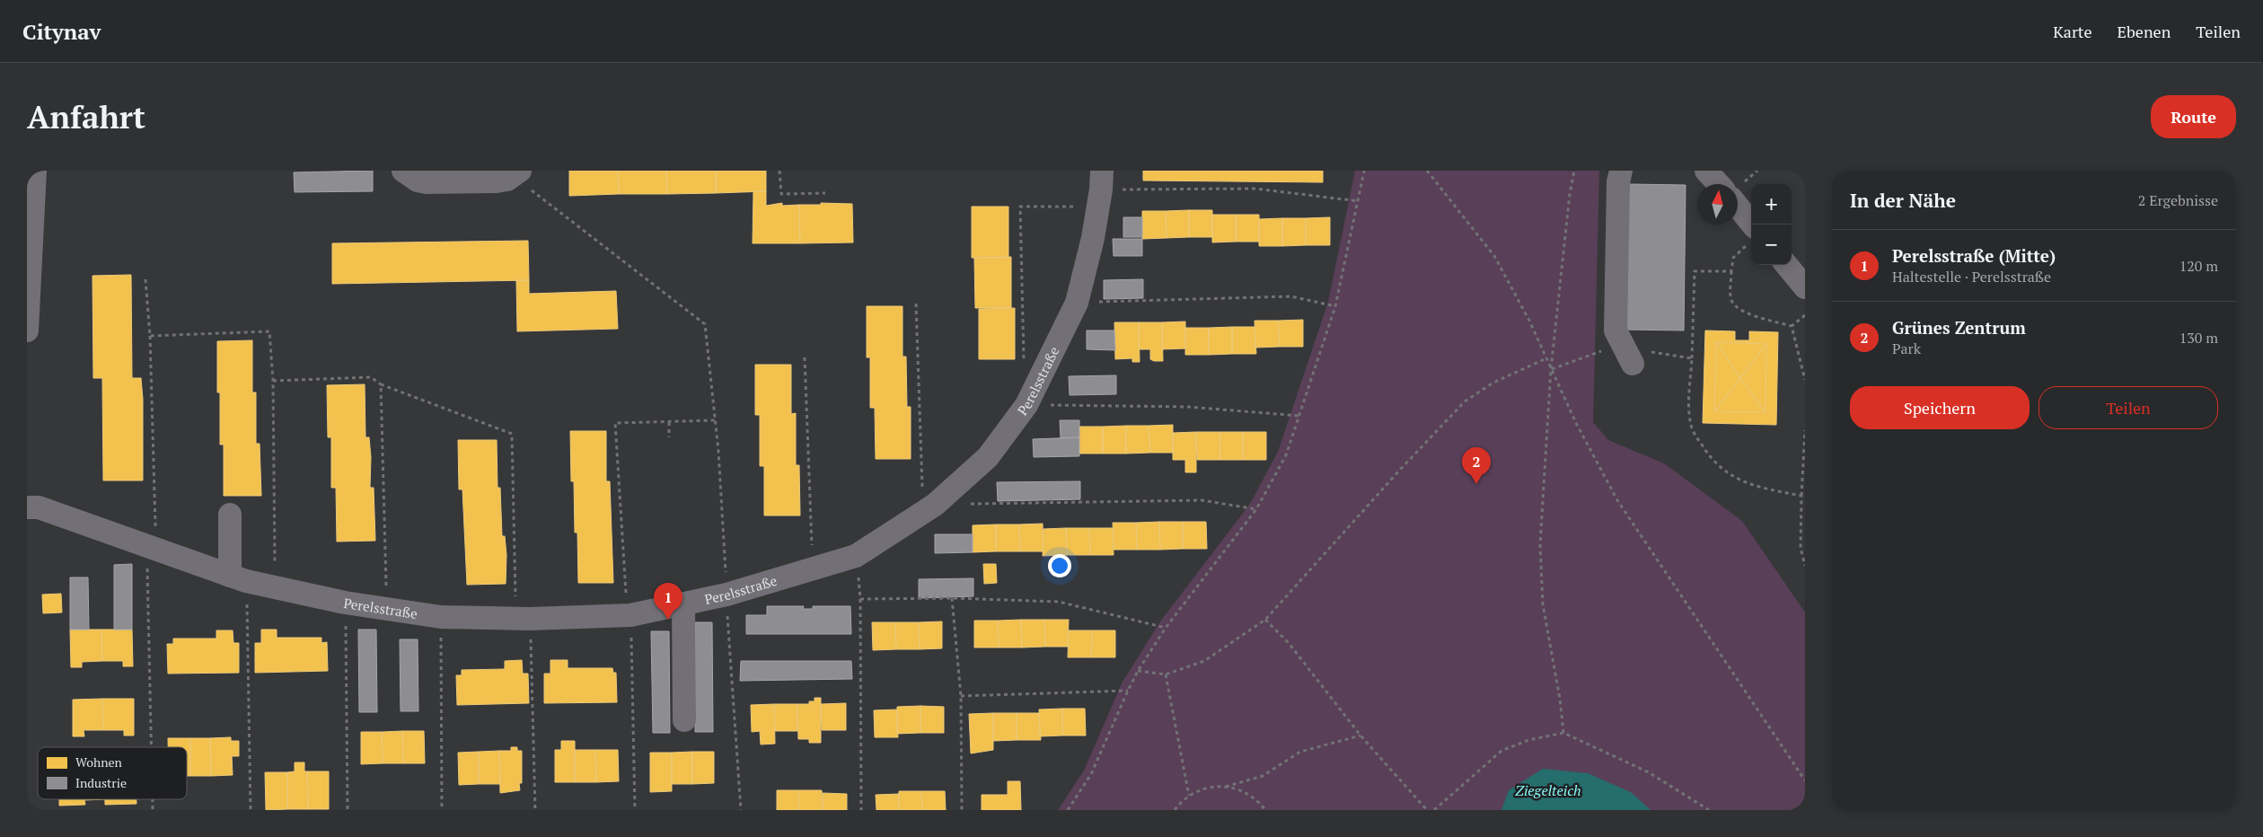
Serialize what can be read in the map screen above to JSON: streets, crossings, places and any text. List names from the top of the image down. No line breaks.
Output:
{"streets":{"street":["Perelsstraße"]},"water":["Ziegelteich"],"legend":["Wohnen","Industrie"],"north":"top","page":{"header":"Citynav","nav":["Karte","Ebenen","Teilen"],"buttons":["Route",["Speichern","Teilen"]],"title":"Anfahrt","heading":["In der Nähe","2 Ergebnisse"],"map_buttons":["+","−"],"list":[{"mark":"1","name":"Perelsstraße (Mitte)","note":"Haltestelle · Perelsstraße","value":"120 m"},{"mark":"2","name":"Grünes Zentrum","note":"Park","value":"130 m"}],"pins":["2","1"]}}
